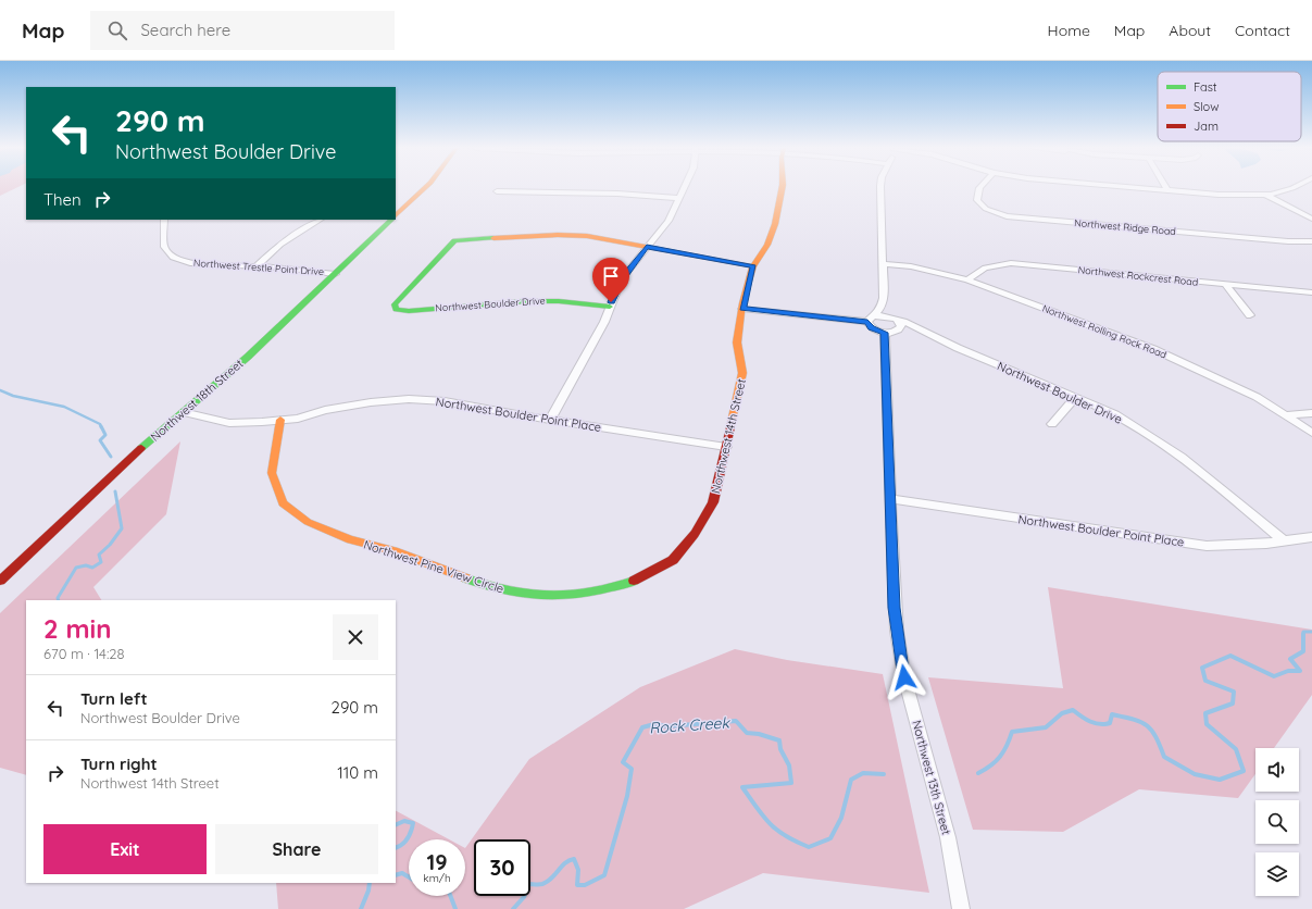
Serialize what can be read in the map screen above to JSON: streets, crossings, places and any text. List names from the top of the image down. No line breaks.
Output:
{"streets":{"street":["Northwest Ridge Road","Northwest Trestle Point Drive","Northwest Rockcrest Road","Northwest Boulder Drive","Northwest Rolling Rock Road","Northwest 18th Street","Northwest Boulder Point Place","Northwest 14th Street","Northwest Pine View Circle","Northwest 13th Street"]},"crossings":[["Northwest Trestle Point Drive","Northwest 18th Street"],["Northwest Rockcrest Road","Northwest Rolling Rock Road"],["Northwest Boulder Drive","Northwest Boulder Point Place"],["Northwest Boulder Drive","Northwest 13th Street"],["Northwest 18th Street","Northwest Boulder Point Place"],["Northwest Boulder Point Place","Northwest 14th Street"],["Northwest Boulder Point Place","Northwest Pine View Circle"],["Northwest Boulder Point Place","Northwest 13th Street"],["Northwest 14th Street","Northwest Pine View Circle"]],"water":["Rock Creek"],"legend":["Fast","Slow","Jam"],"page":{"header":"Map","search":"Search here","nav":["Home","Map","About","Contact"],"turn":["290 m","Northwest Boulder Drive"],"then":"Then","heading":["2 min","670 m · 14:28"],"list":[{"name":"Turn left","note":"Northwest Boulder Drive","value":"290 m"},{"name":"Turn right","note":"Northwest 14th Street","value":"110 m"}],"buttons":["Exit","Share"],"speed":"19 km/h","limit":"30"}}
